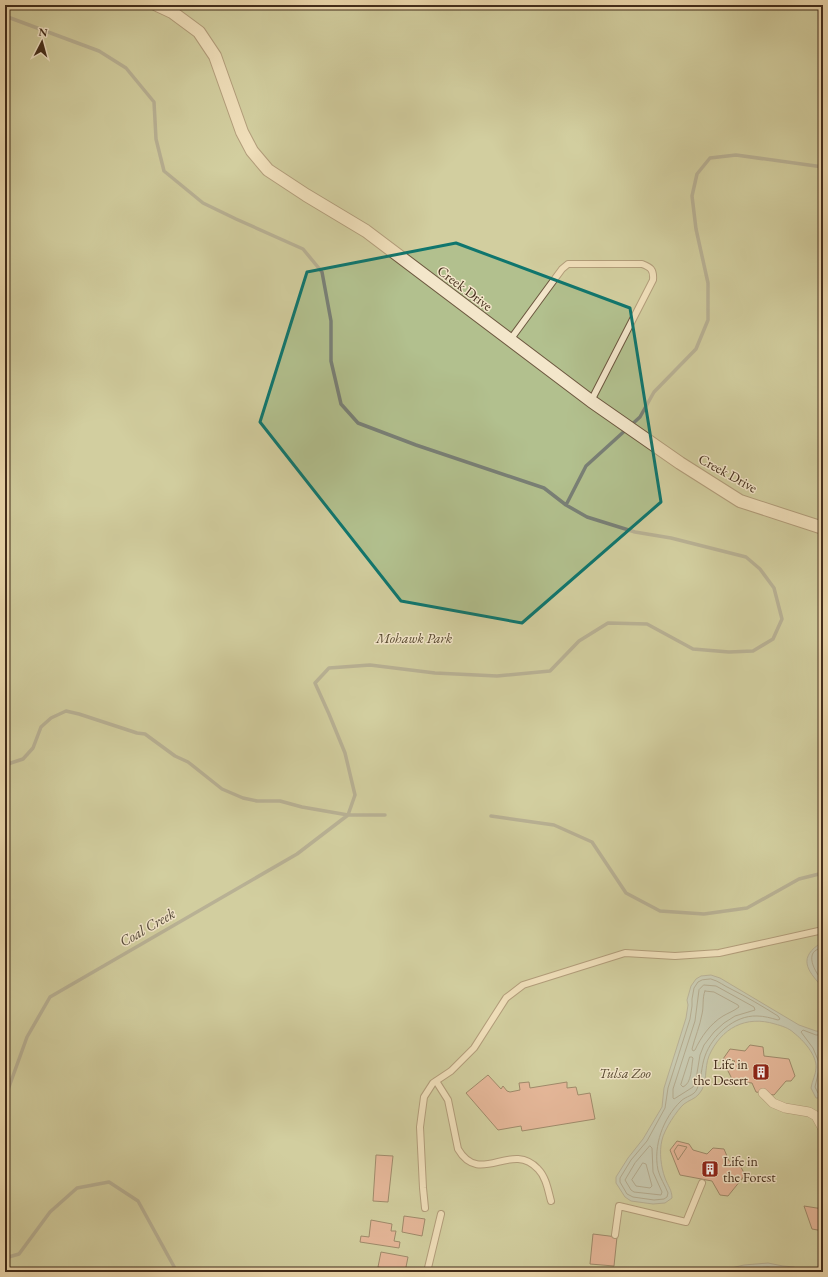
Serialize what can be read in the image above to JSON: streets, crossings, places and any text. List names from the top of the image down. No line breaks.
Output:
{"streets":{"street":["Creek Drive"]},"water":["Coal Creek"],"parks":["Mohawk Park","Tulsa Zoo"],"places":{"building":["Life in the Desert","Life in the Forest"]},"north":"top"}
